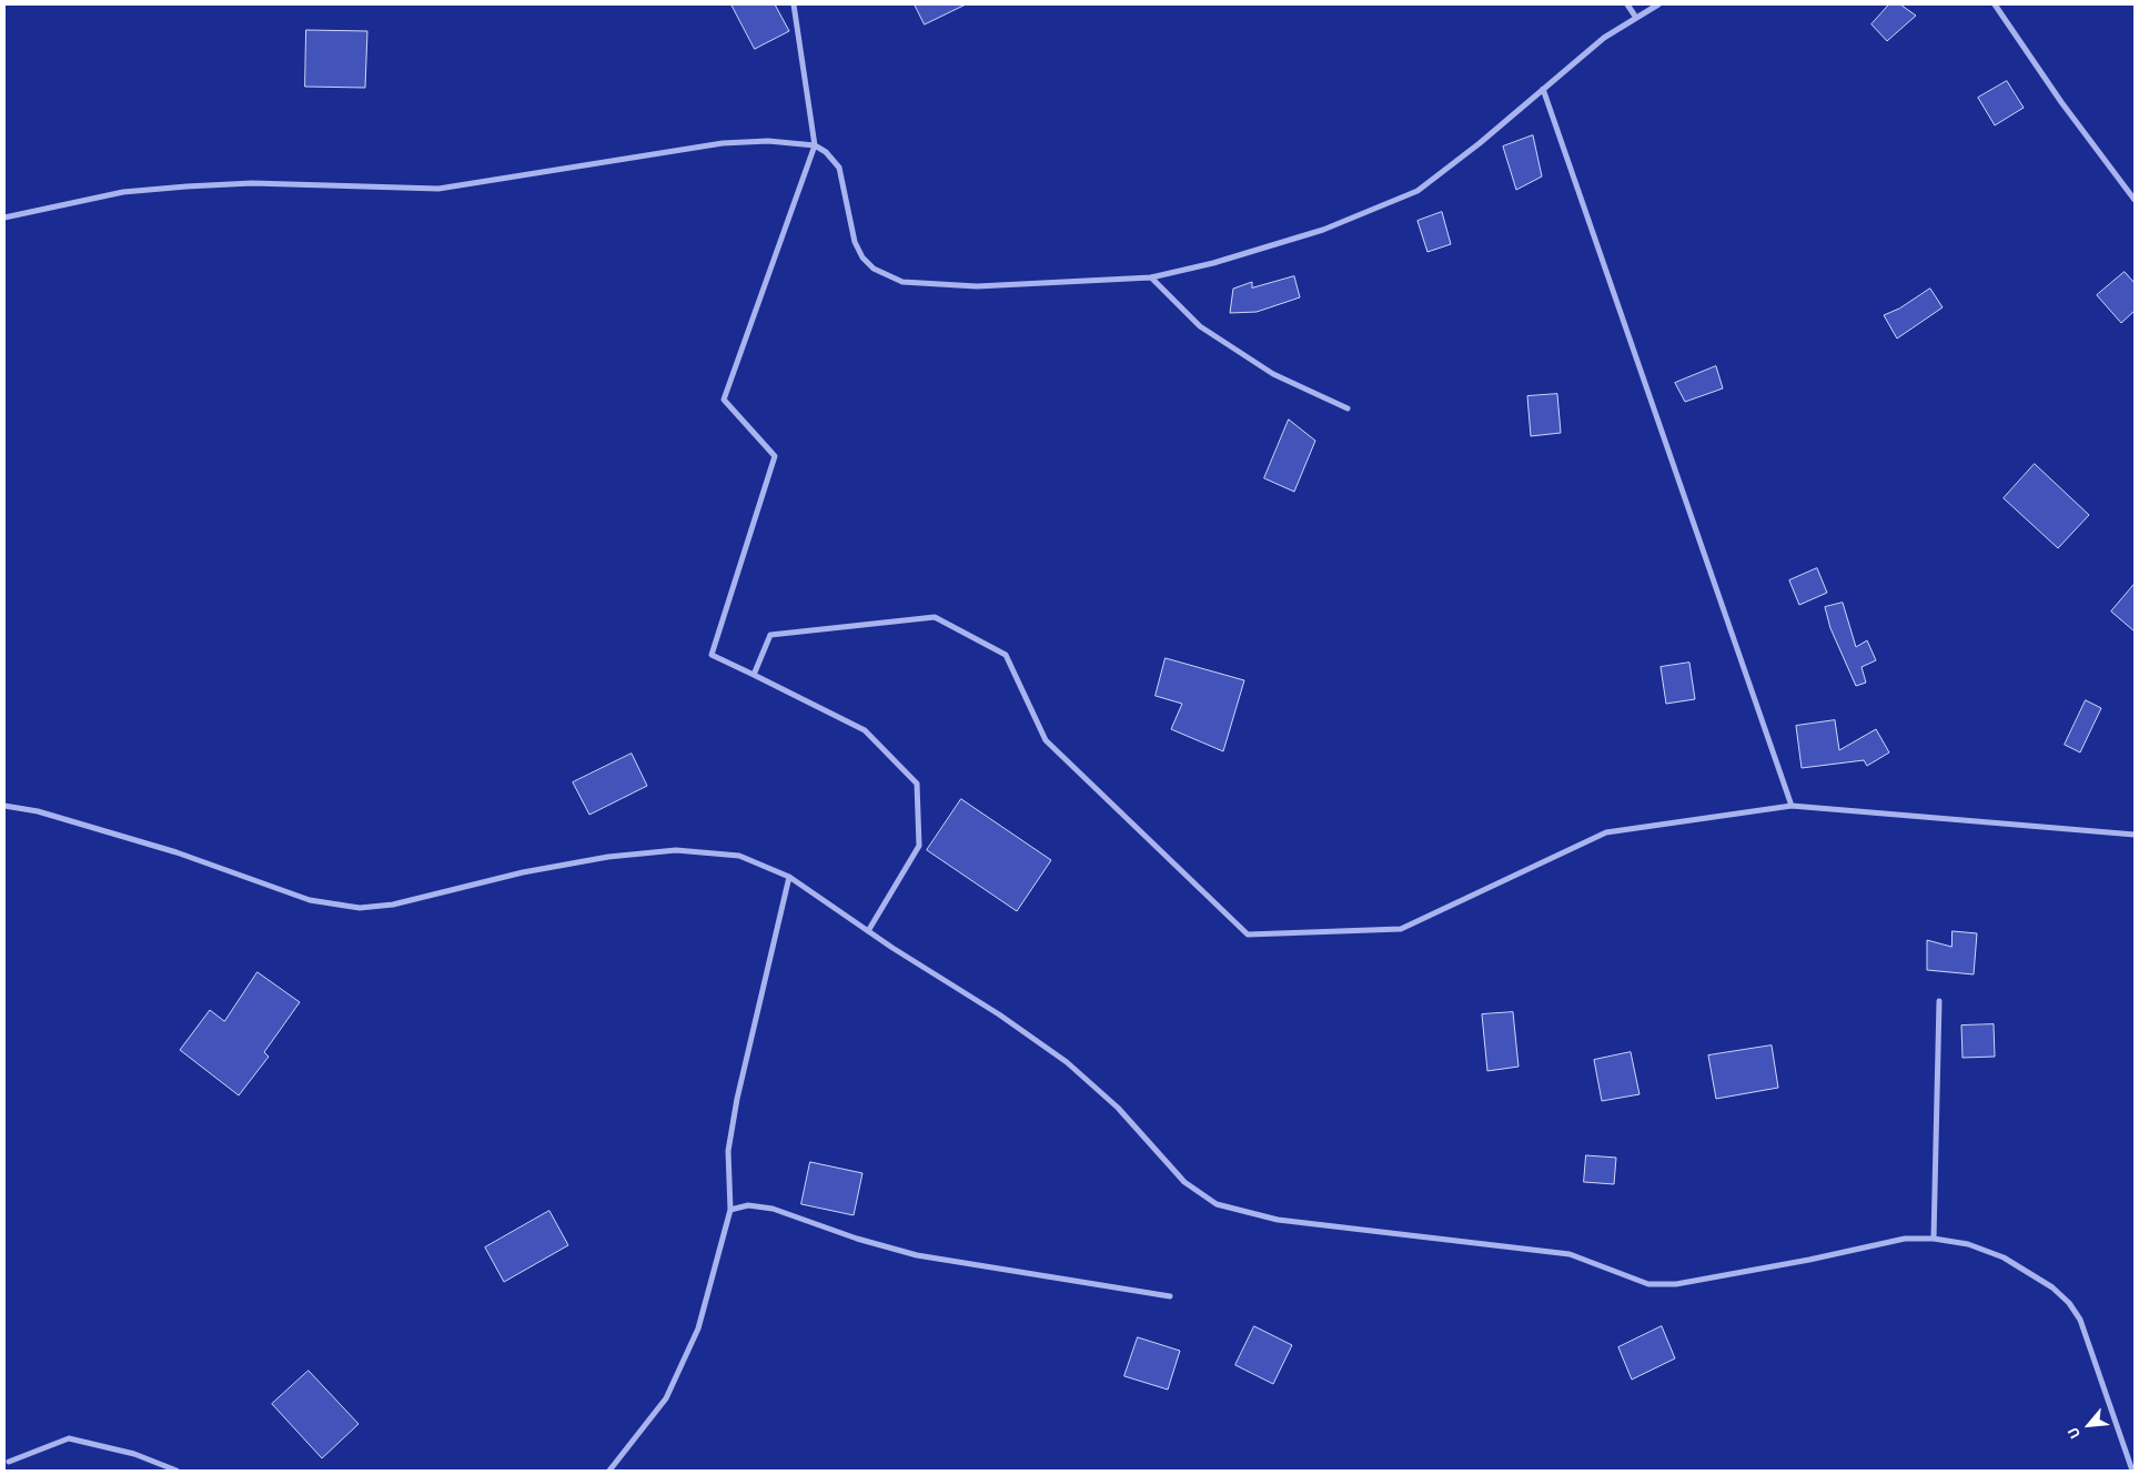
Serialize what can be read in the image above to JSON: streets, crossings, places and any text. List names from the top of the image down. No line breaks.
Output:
{"north":"bottom left"}
